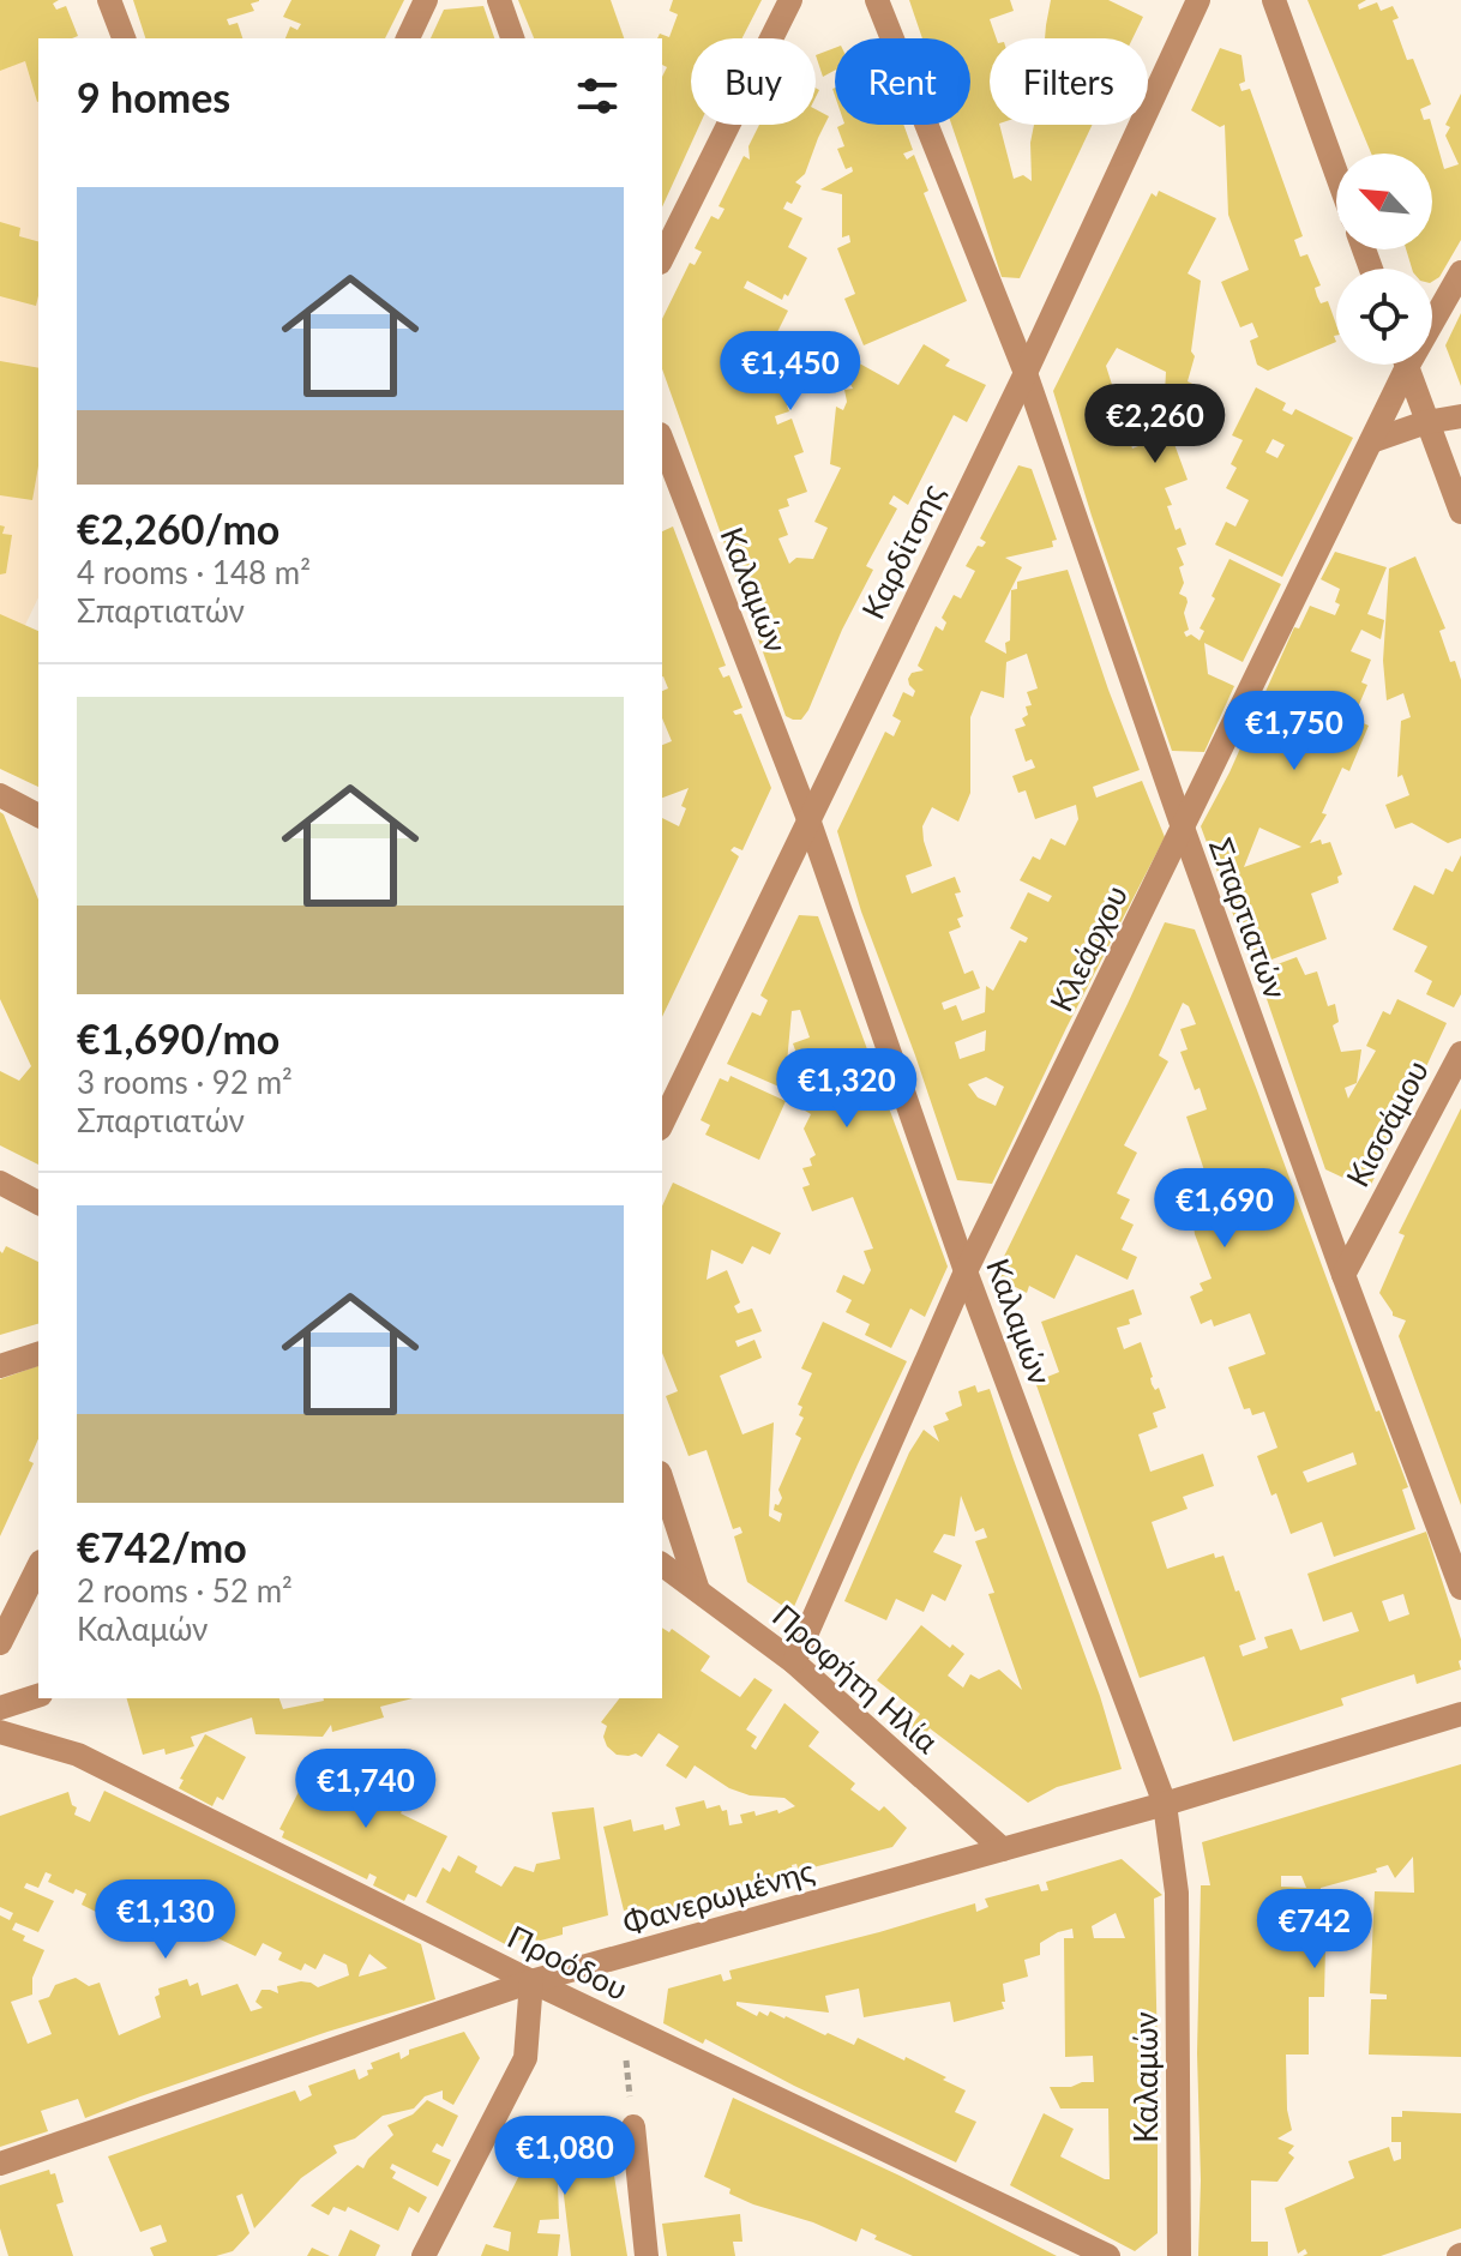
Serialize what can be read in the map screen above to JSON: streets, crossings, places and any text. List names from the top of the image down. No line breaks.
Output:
{"streets":{"street":["Καρδίτσης","Καλαμών","Σπαρτιατών","Κλεάρχου","Κισσάμου","Προφήτη Ηλία","Φανερωμένης","Προόδου"]},"crossings":[["Καρδίτσης","Καλαμών"],["Καρδίτσης","Σπαρτιατών"],["Καλαμών","Κλεάρχου"],["Καλαμών","Φανερωμένης"],["Σπαρτιατών","Κλεάρχου"],["Σπαρτιατών","Κισσάμου"],["Κλεάρχου","Προφήτη Ηλία"],["Προφήτη Ηλία","Φανερωμένης"],["Φανερωμένης","Προόδου"]],"north":"top left","page":{"chip":["Buy","Rent","Filters"],"heading":"9 homes","list":[{"name":"€2,260/mo","note":"4 rooms · 148 m² · Σπαρτιατών"},{"name":"€1,690/mo","note":"3 rooms · 92 m² · Σπαρτιατών"},{"name":"€742/mo","note":"2 rooms · 52 m² · Καλαμών"}],"price":["€1,450","€2,260","€1,750","€1,320","€1,690","€1,740","€1,130","€742","€1,080"]}}
